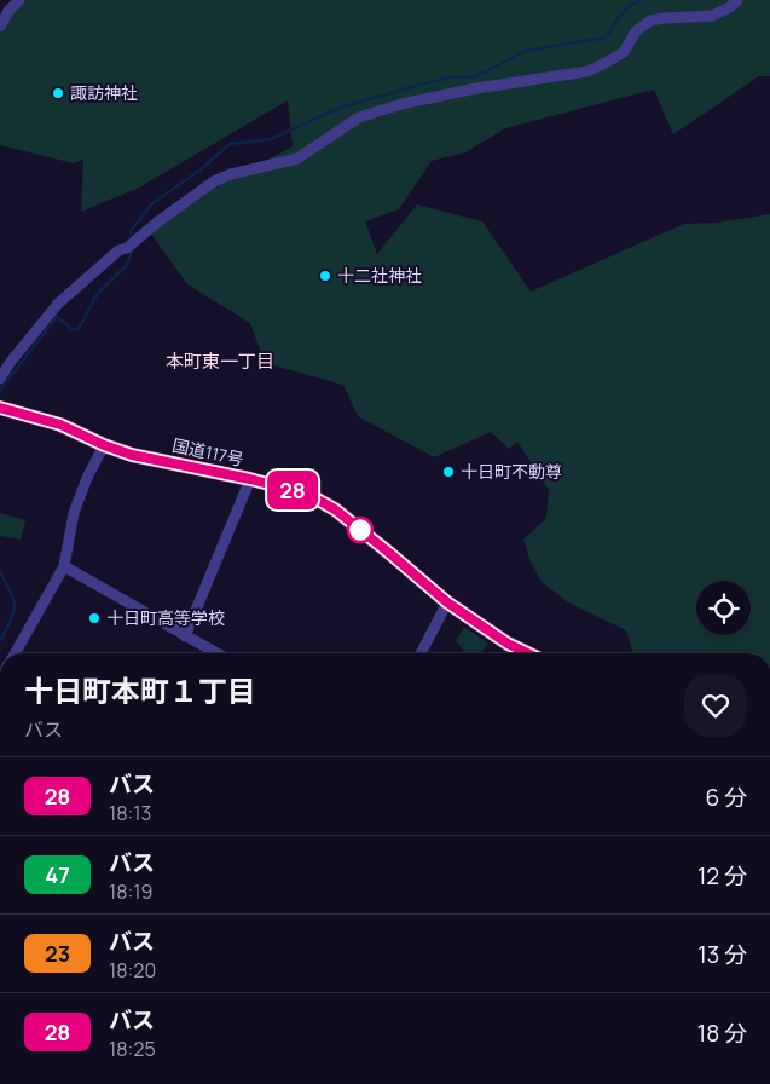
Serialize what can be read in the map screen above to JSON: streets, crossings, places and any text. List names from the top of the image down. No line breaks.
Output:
{"streets":{"highway":["国道117号"]},"districts":["本町東一丁目"],"places":["諏訪神社","十二社神社","十日町不動尊","十日町高等学校"],"lines":["bus line 28"],"page":{"on_map":"28","heading":["十日町本町１丁目","バス"],"list":[{"mark":"28","name":"バス","note":"18:13","value":"6 分"},{"mark":"47","name":"バス","note":"18:19","value":"12 分"},{"mark":"23","name":"バス","note":"18:20","value":"13 分"},{"mark":"28","name":"バス","note":"18:25","value":"18 分"}]}}
